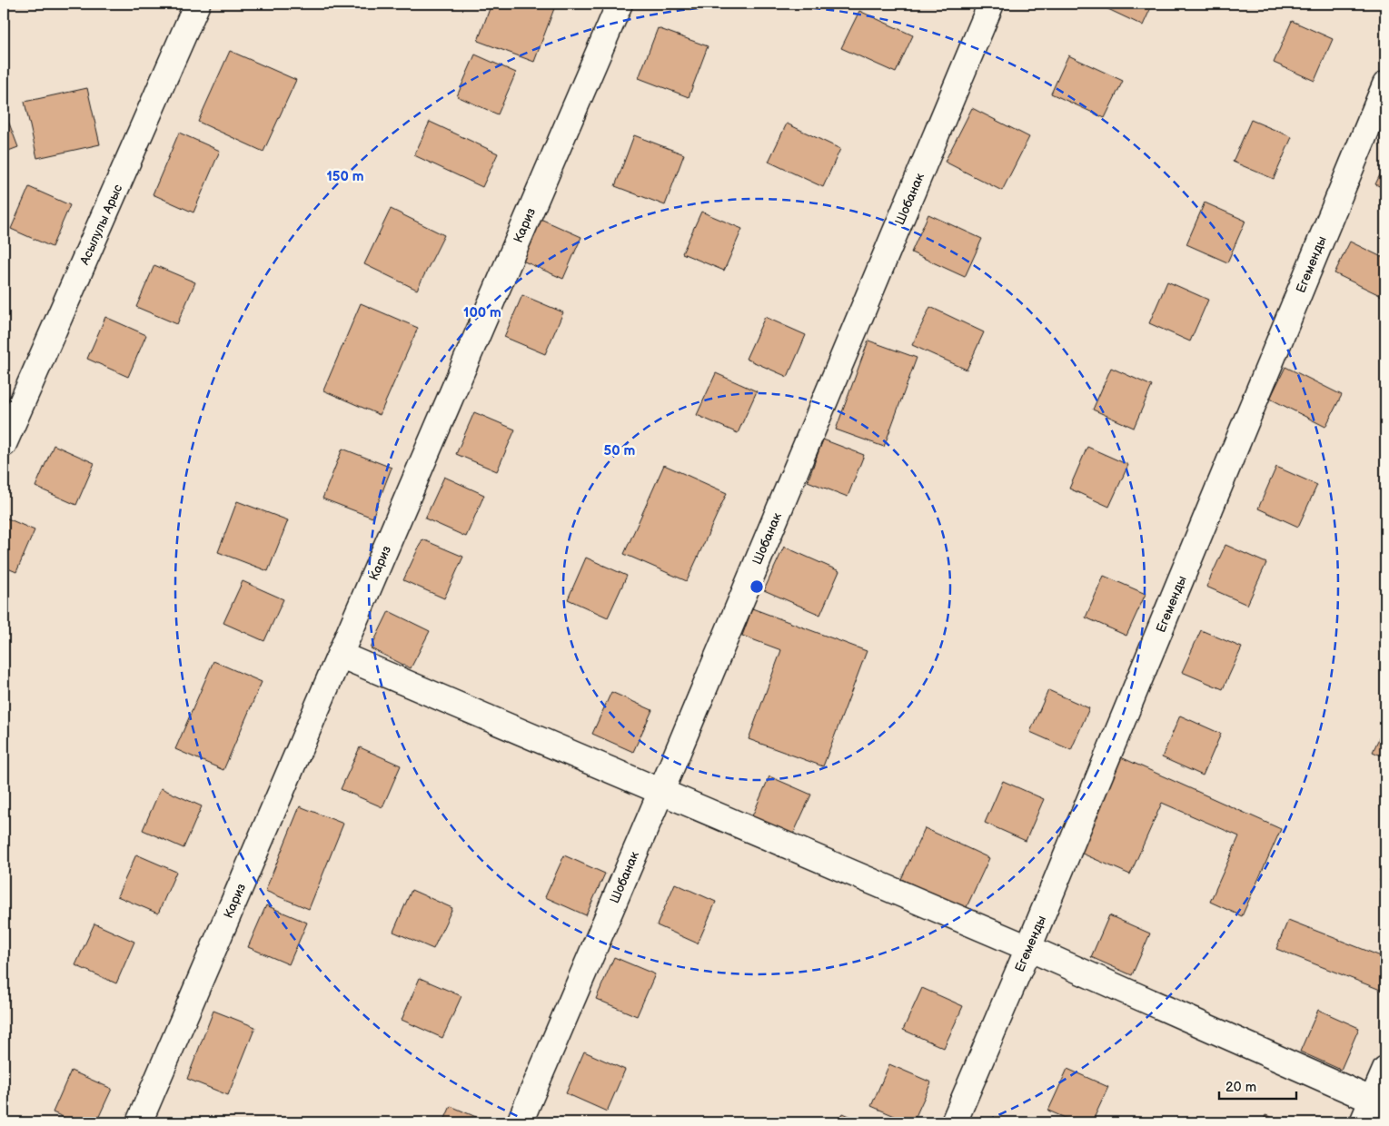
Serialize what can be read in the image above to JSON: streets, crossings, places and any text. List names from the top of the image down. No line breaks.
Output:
{"streets":{"street":["Шобанак","Асылулы Арыс","Кариз","Егеменды"]},"scale_bar":"20 m","rings":["150 m","100 m","50 m"]}
